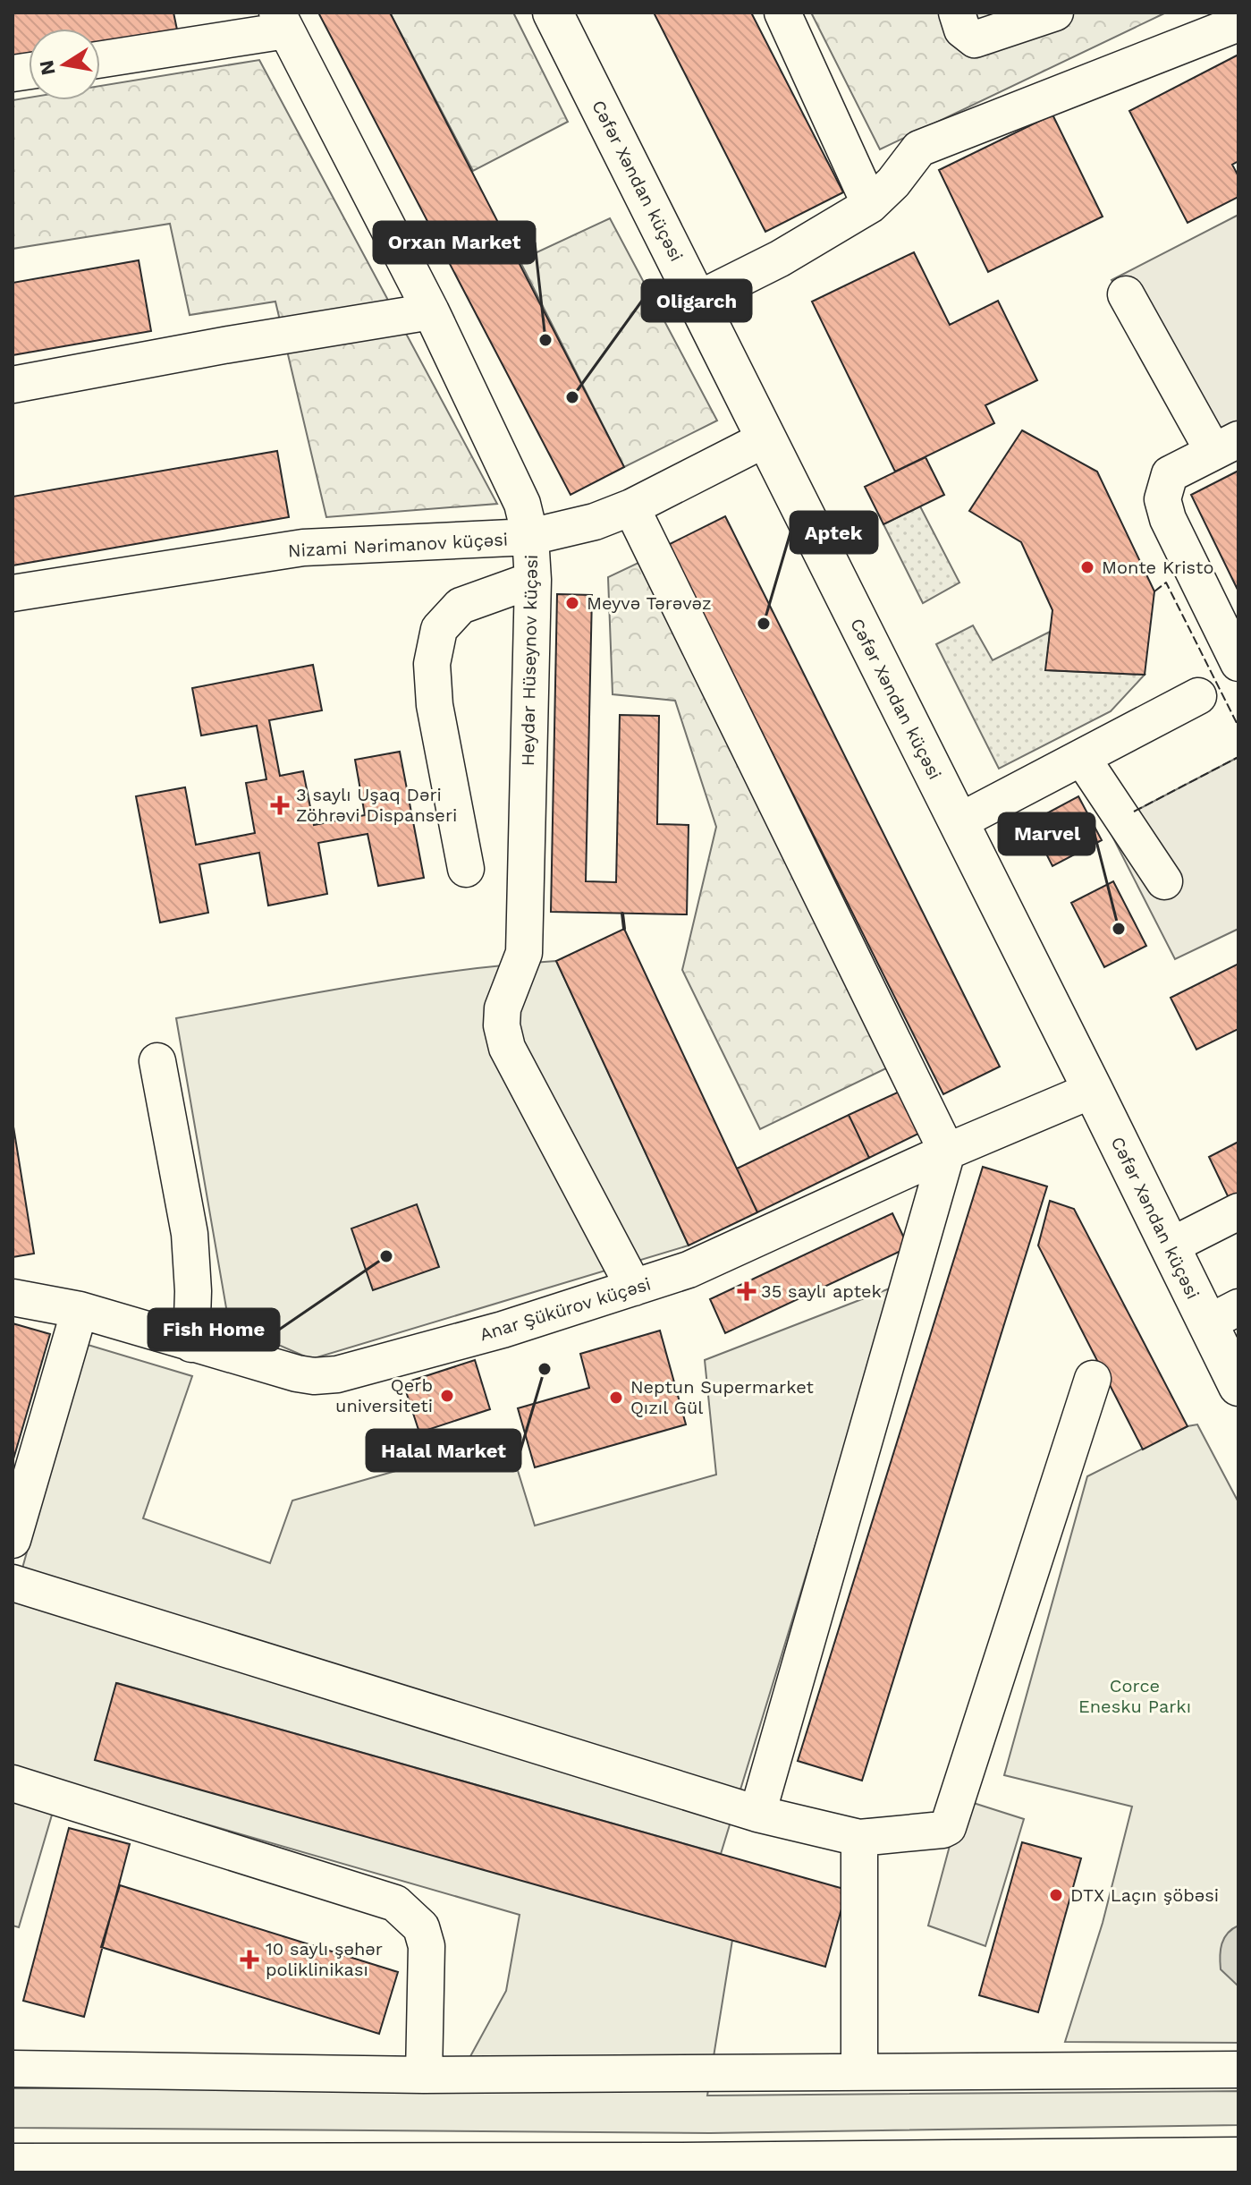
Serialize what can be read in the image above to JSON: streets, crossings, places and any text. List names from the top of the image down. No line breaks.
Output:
{"streets":{"main road":["Cəfər Xəndan küçəsi"],"street":["Nizami Nərimanov küçəsi","Heydər Hüseynov küçəsi","Anar Şükürov küçəsi"]},"crossings":[["Cəfər Xəndan küçəsi","Nizami Nərimanov küçəsi"],["Cəfər Xəndan küçəsi","Anar Şükürov küçəsi"],["Nizami Nərimanov küçəsi","Heydər Hüseynov küçəsi"],["Heydər Hüseynov küçəsi","Anar Şükürov küçəsi"]],"parks":["Corce Enesku Parkı"],"places":{"other":["Orxan Market","Oligarch","Monte Kristo","Meyvə Tərəvəz","Aptek","Marvel","Fish Home","Halal Market","Qerb universiteti","Neptun Supermarket Qızıl Gül","DTX Laçın şöbəsi"],"health":["3 saylı Uşaq Dəri Zöhrəvi Dispanseri","35 saylı aptek","10 saylı şəhər poliklinikası"]},"north":"left"}
